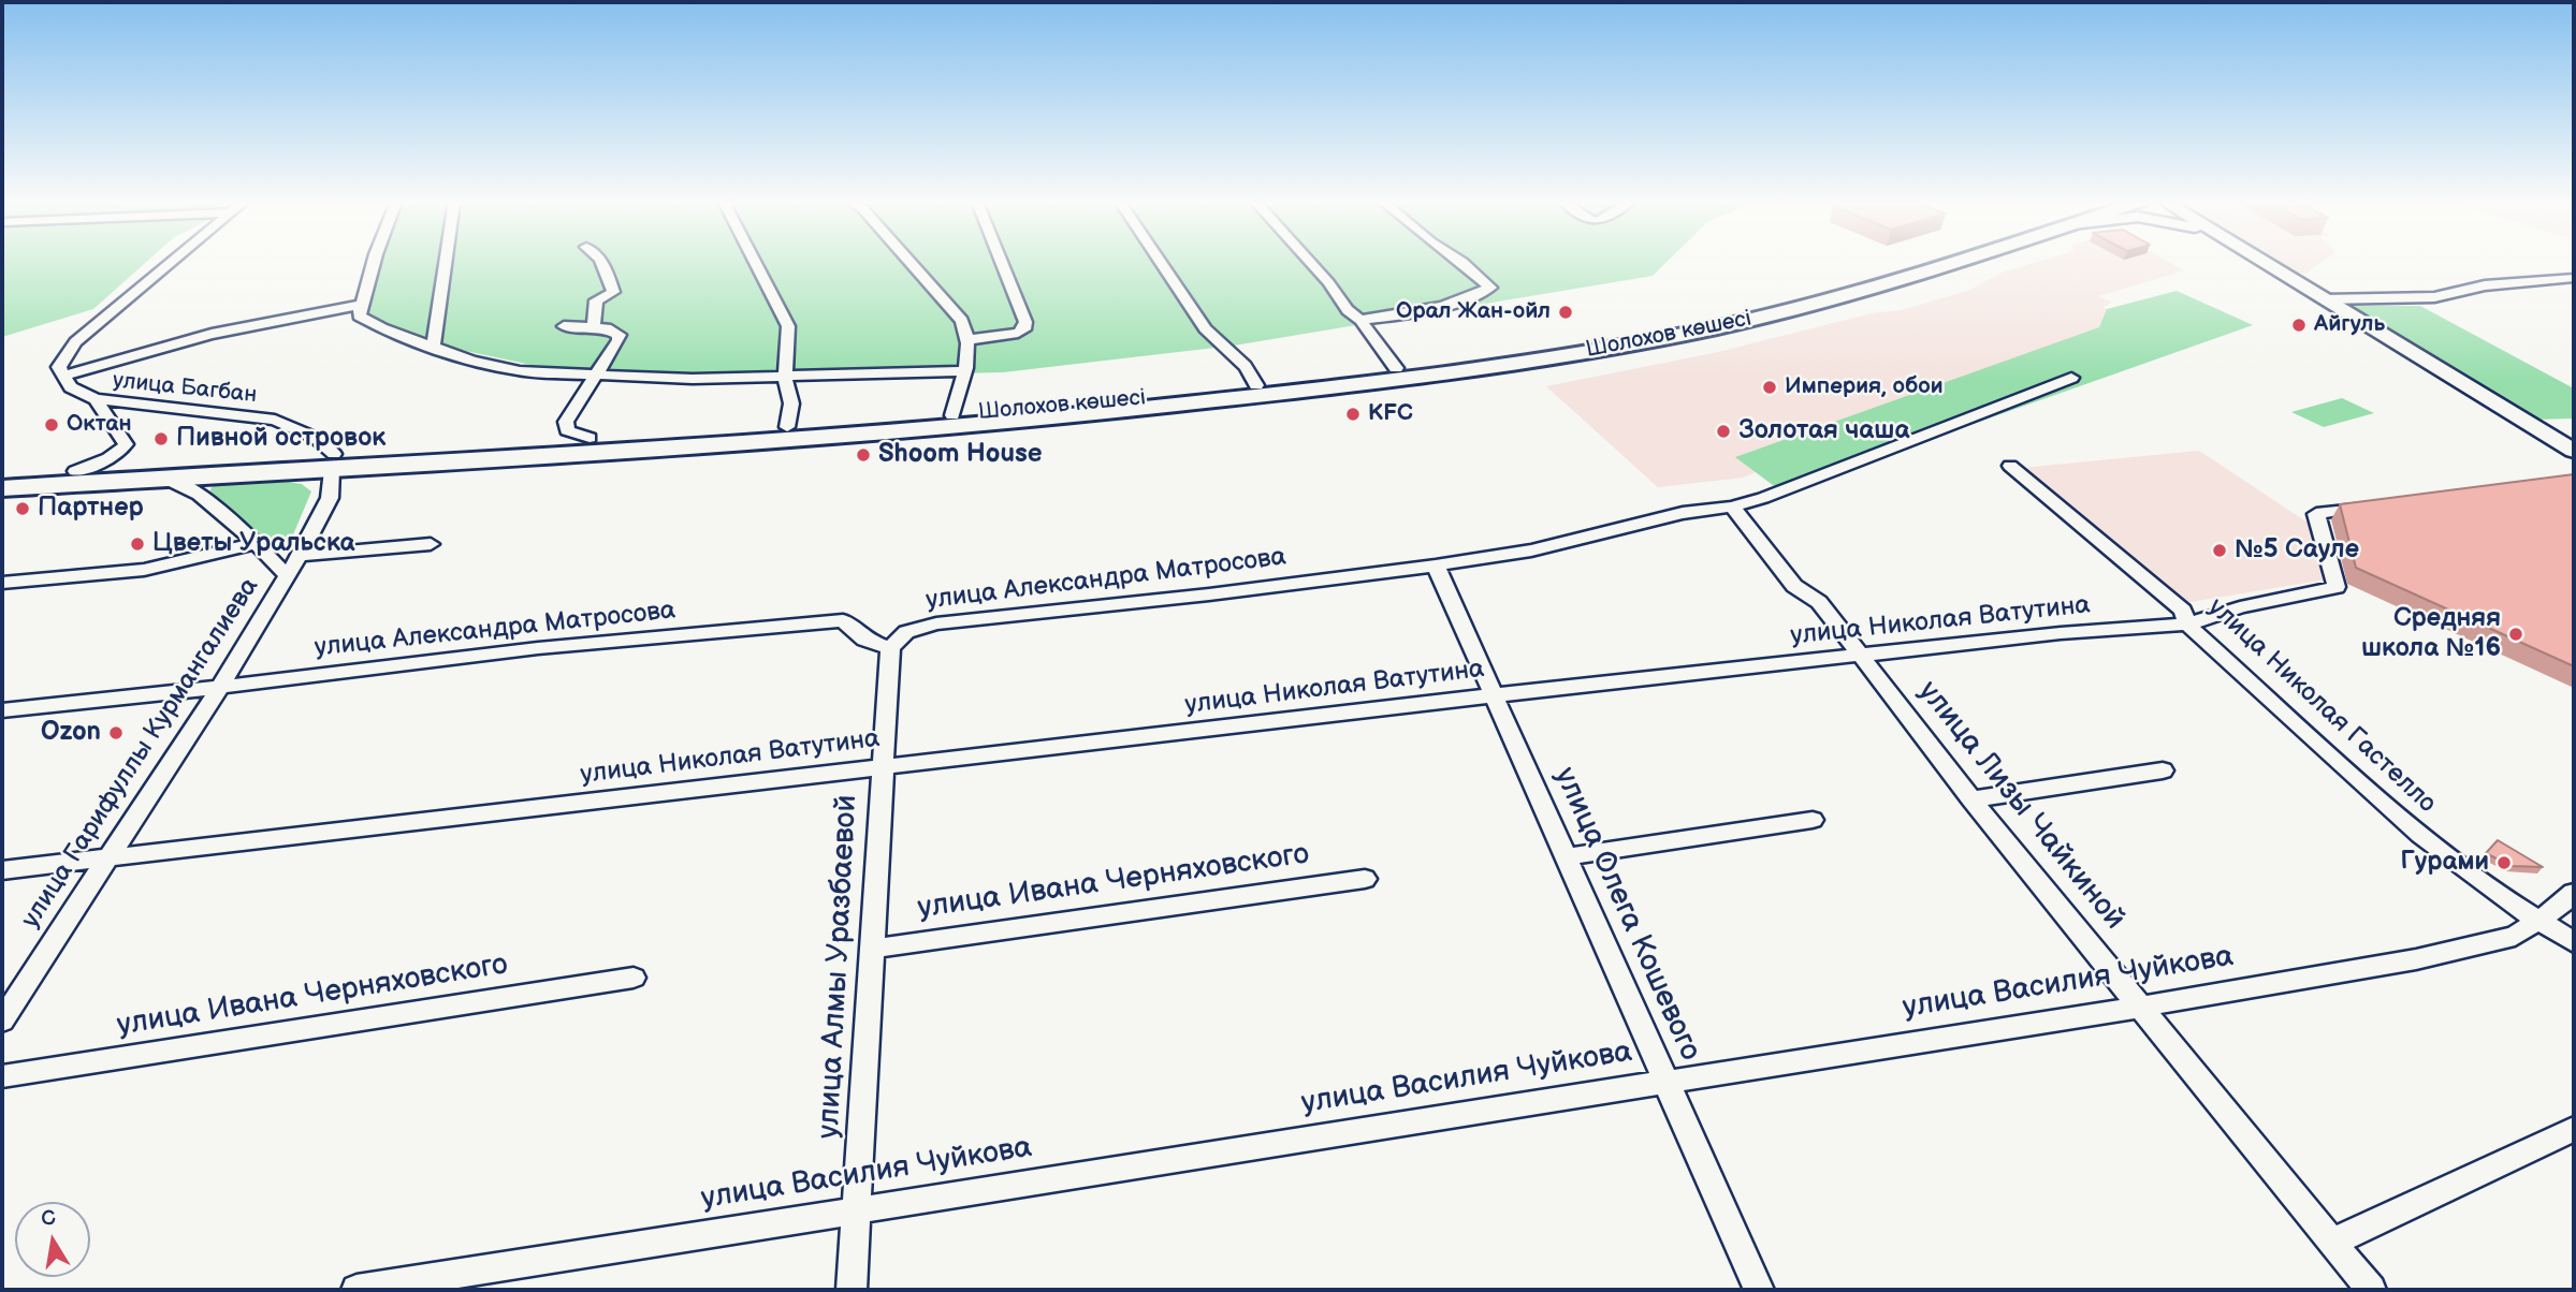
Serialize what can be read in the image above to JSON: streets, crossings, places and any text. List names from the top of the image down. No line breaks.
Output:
{"streets":{"highway":["Шолохов көшесі"],"street":["улица Багбан","улица Александра Матросова","улица Николая Ватутина","улица Николая Гастелло","улица Гарифуллы Курмангалиева","улица Лизы Чайкиной","улица Ивана Черняховского","улица Олега Кошевого","улица Алмы Уразбаевой","улица Василия Чуйкова"]},"crossings":[["Шолохов көшесі","улица Багбан"],["Шолохов көшесі","улица Гарифуллы Курмангалиева"],["улица Багбан","улица Гарифуллы Курмангалиева"],["улица Александра Матросова","улица Гарифуллы Курмангалиева"],["улица Александра Матросова","улица Лизы Чайкиной"],["улица Александра Матросова","улица Олега Кошевого"],["улица Александра Матросова","улица Алмы Уразбаевой"],["улица Николая Ватутина","улица Николая Гастелло"],["улица Николая Ватутина","улица Гарифуллы Курмангалиева"],["улица Николая Ватутина","улица Лизы Чайкиной"],["улица Николая Ватутина","улица Олега Кошевого"],["улица Николая Ватутина","улица Алмы Уразбаевой"],["улица Николая Гастелло","улица Василия Чуйкова"],["улица Лизы Чайкиной","улица Василия Чуйкова"],["улица Ивана Черняховского","улица Алмы Уразбаевой"],["улица Олега Кошевого","улица Василия Чуйкова"],["улица Алмы Уразбаевой","улица Василия Чуйкова"]],"places":["Орал Жан-ойл","Айгуль","Империя, обои","KFC","Октан","Золотая чаша","Пивной островок","Shoom House","Партнер","Цветы Уральска","№5 Сауле","Средняя школа №16","Ozon","Гурами"],"north":"top"}
